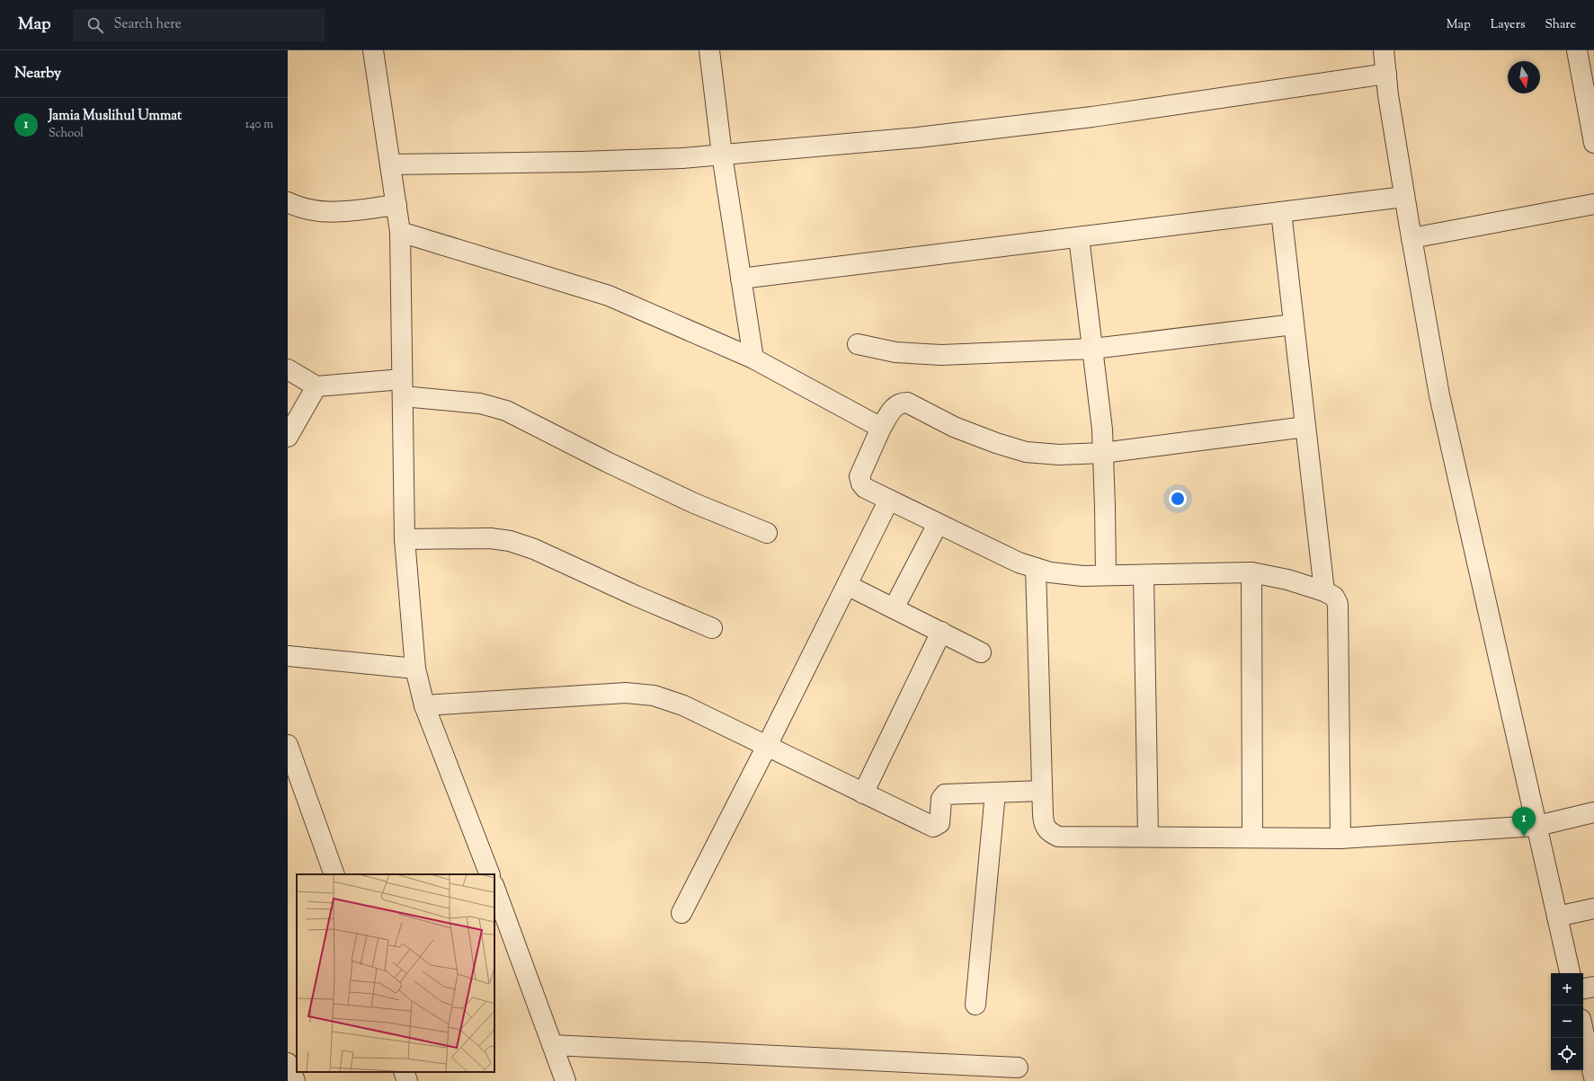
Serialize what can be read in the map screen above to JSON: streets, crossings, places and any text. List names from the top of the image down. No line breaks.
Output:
{"north":"bottom","page":{"header":"Map","search":"Search here","nav":["Map","Layers","Share"],"heading":"Nearby","list":[{"mark":"1","name":"Jamia Muslihul Ummat","note":"School","value":"140 m"}],"pins":"1","map_buttons":["+","−"]}}
